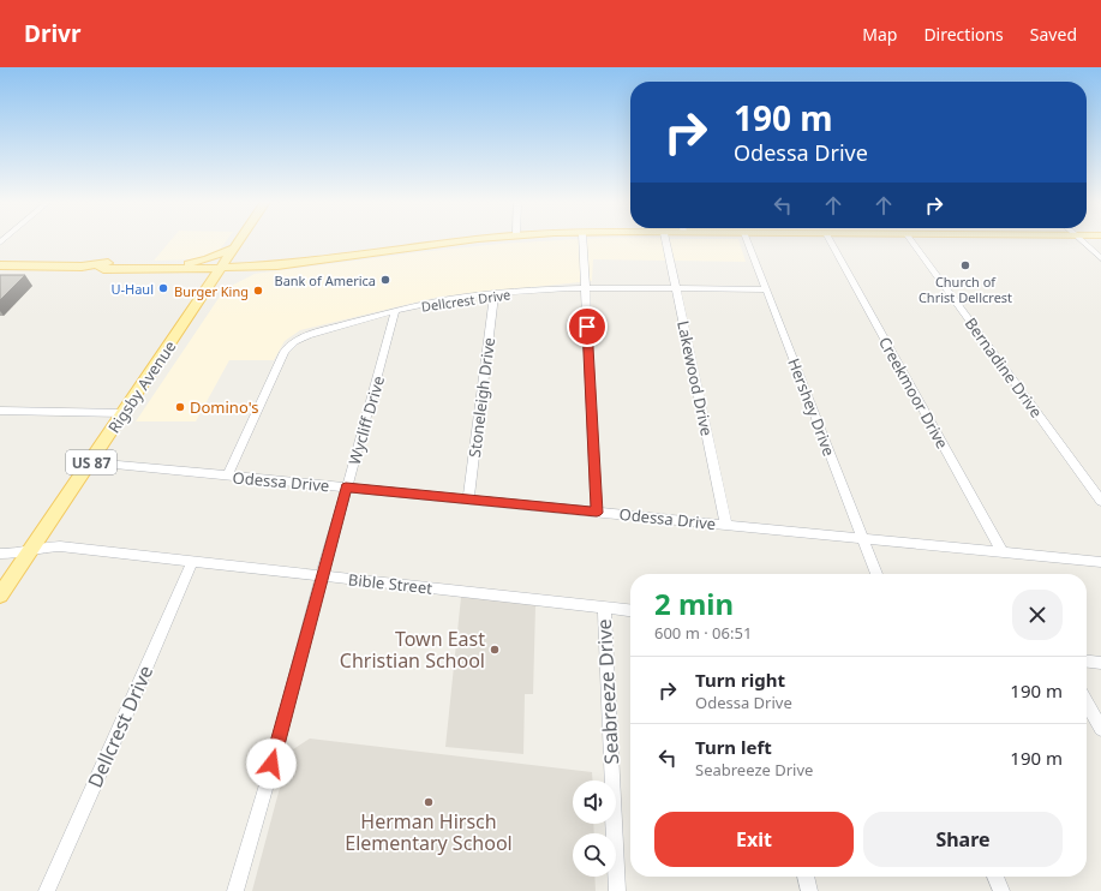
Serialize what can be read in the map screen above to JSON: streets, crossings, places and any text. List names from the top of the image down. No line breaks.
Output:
{"streets":{"main road":["Rigsby Avenue","US 87"],"street":["Dellcrest Drive","Bernadine Drive","Lakewood Drive","Creekmoor Drive","Stoneleigh Drive","Hershey Drive","Wycliff Drive","Odessa Drive","Bible Street","Seabreeze Drive"]},"crossings":[["Dellcrest Drive","Lakewood Drive"],["Dellcrest Drive","Stoneleigh Drive"],["Dellcrest Drive","Hershey Drive"],["Dellcrest Drive","Wycliff Drive"],["Dellcrest Drive","Odessa Drive"],["Dellcrest Drive","Bible Street"],["Lakewood Drive","Odessa Drive"],["Rigsby Avenue","Odessa Drive"],["Rigsby Avenue","Bible Street"],["Creekmoor Drive","Odessa Drive"],["Stoneleigh Drive","Odessa Drive"],["Hershey Drive","Odessa Drive"],["Wycliff Drive","Odessa Drive"],["Wycliff Drive","Bible Street"],["Bible Street","Seabreeze Drive"]],"places":["Church of Christ Dellcrest","Bank of America","U-Haul","Burger King","Domino's","Town East Christian School","Herman Hirsch Elementary School"],"page":{"header":"Drivr","nav":["Map","Directions","Saved"],"turn":["190 m","Odessa Drive"],"heading":["2 min","600 m · 06:51"],"list":[{"name":"Turn right","note":"Odessa Drive","value":"190 m"},{"name":"Turn left","note":"Seabreeze Drive","value":"190 m"}],"buttons":["Exit","Share"]}}
